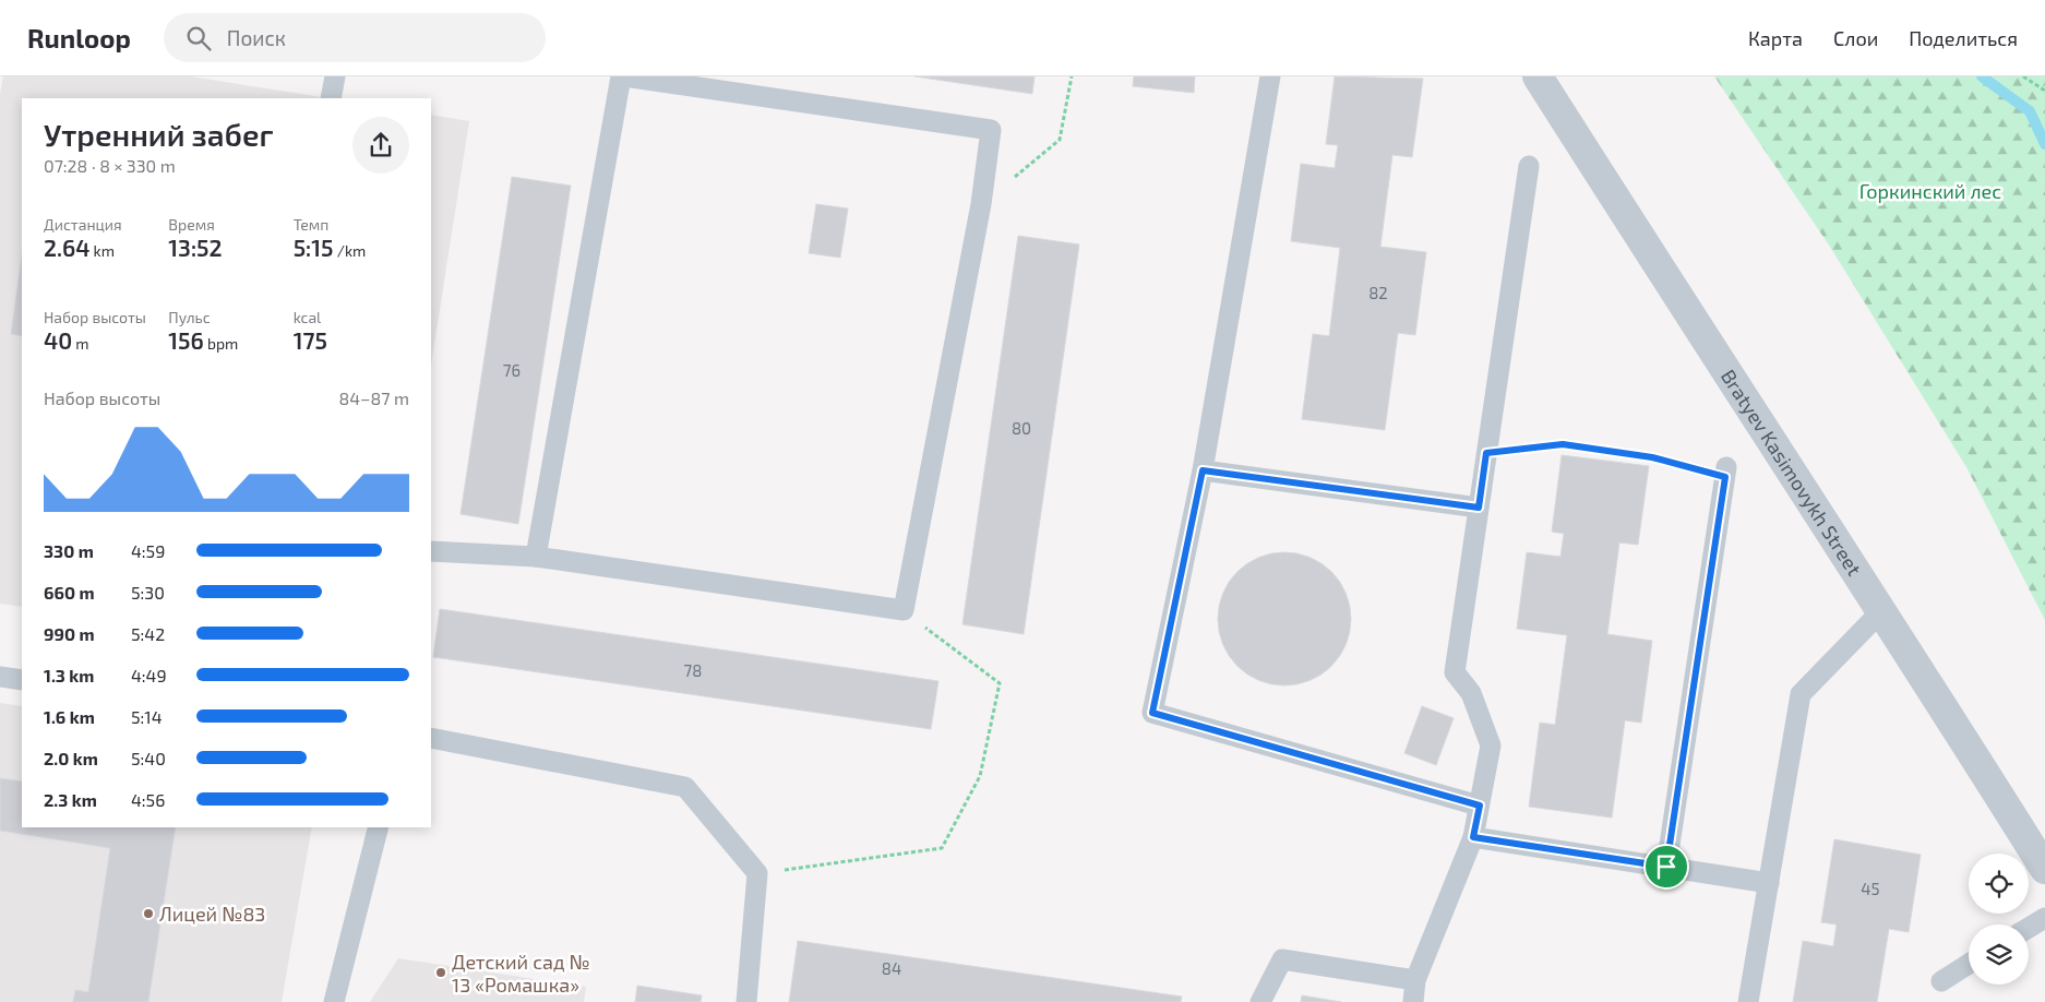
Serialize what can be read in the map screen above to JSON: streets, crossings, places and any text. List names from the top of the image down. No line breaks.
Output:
{"streets":{"street":["Bratyev Kasimovykh Street"]},"parks":["Горкинский лес"],"places":["Лицей №83","Детский сад № 13 «Ромашка»"],"house_numbers":["82","76","80","78","45","84"],"page":{"header":"Runloop","search":"Поиск","nav":["Карта","Слои","Поделиться"],"heading":["Утренний забег","07:28 · 8 × 330 m"],"stats":[["Дистанция","2.64 km"],["Время","13:52"],["Темп","5:15 /km"],["Набор высоты","40 m"],["Пульс","156 bpm"],["kcal","175"]],"chart":["Набор высоты","84–87 m"],"list":[{"name":"330 m","note":"4:59"},{"name":"660 m","note":"5:30"},{"name":"990 m","note":"5:42"},{"name":"1.3 km","note":"4:49"},{"name":"1.6 km","note":"5:14"},{"name":"2.0 km","note":"5:40"},{"name":"2.3 km","note":"4:56"}]}}
